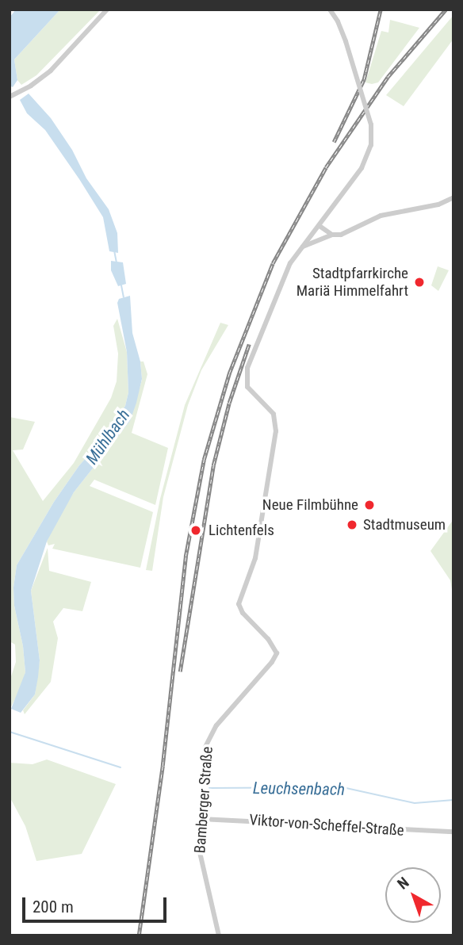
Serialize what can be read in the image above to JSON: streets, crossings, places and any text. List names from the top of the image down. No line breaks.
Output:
{"streets":{"street":["Bamberger Straße","Viktor-von-Scheffel-Straße"]},"crossings":[["Bamberger Straße","Viktor-von-Scheffel-Straße"]],"water":["Mühlbach","Leuchsenbach"],"places":["Stadtpfarrkirche Mariä Himmelfahrt","Neue Filmbühne","Stadtmuseum","Lichtenfels"],"scale_bar":"200 m","north":"top left"}
